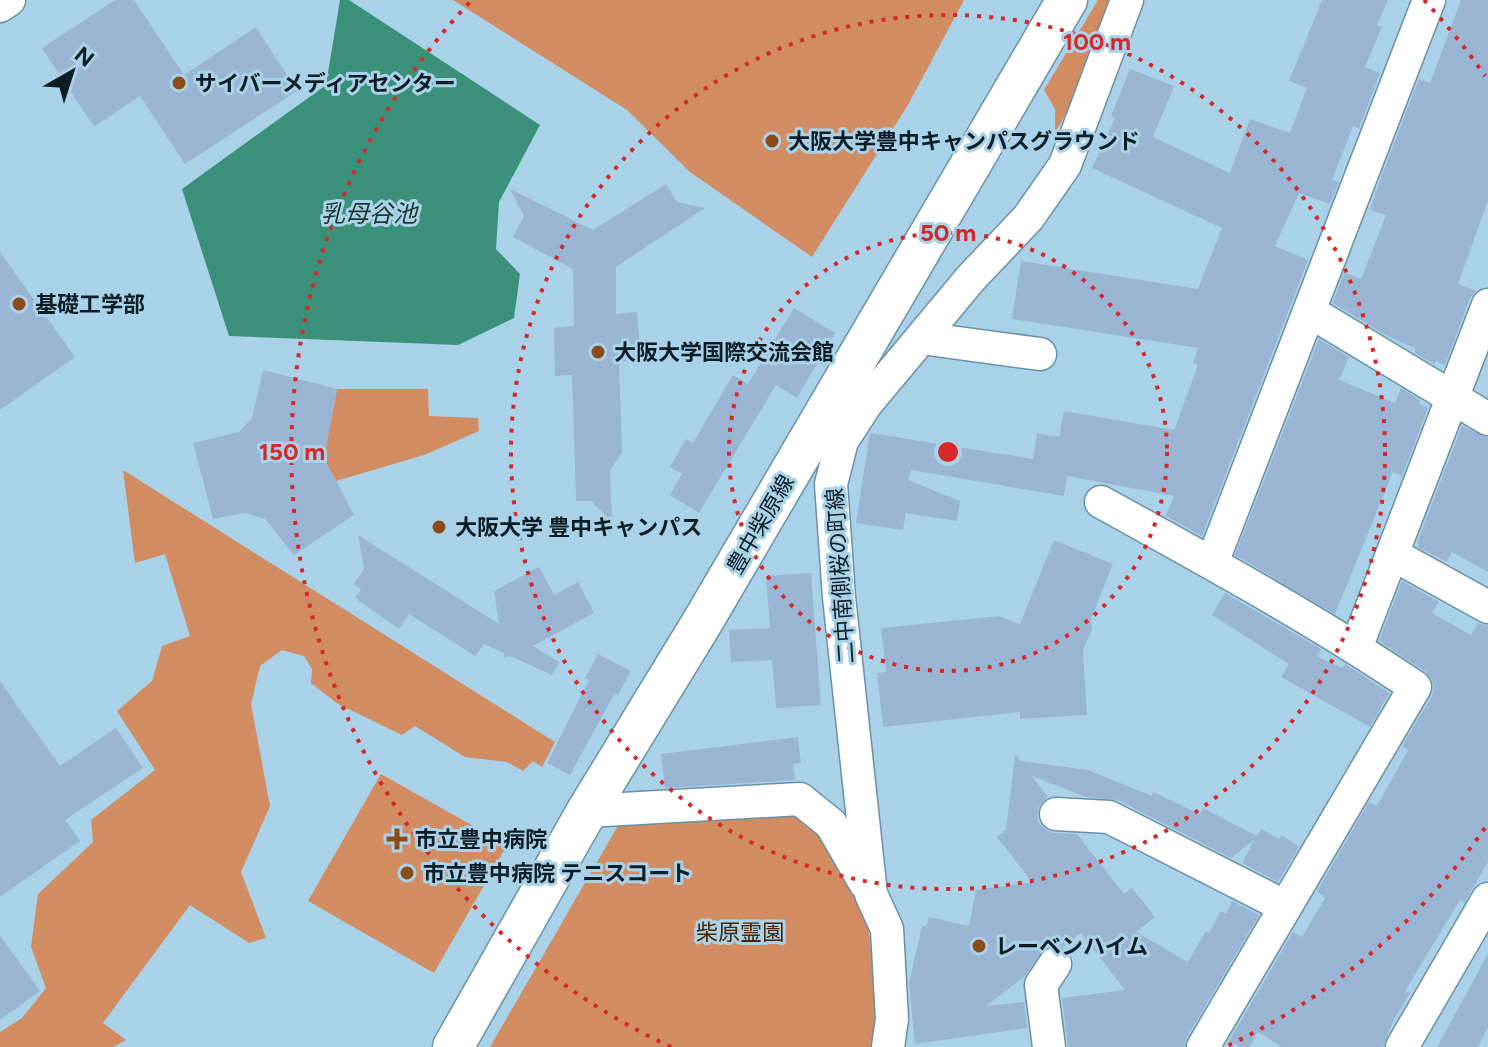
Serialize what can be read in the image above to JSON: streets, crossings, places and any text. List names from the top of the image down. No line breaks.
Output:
{"streets":{"street":["豊中柴原線","二中南側桜の町線"]},"water":["乳母谷池"],"parks":["柴原霊園"],"places":{"other":["サイバーメディアセンター","大阪大学豊中キャンパスグラウンド","基礎工学部","大阪大学国際交流会館","大阪大学 豊中キャンパス","市立豊中病院 テニスコート","レーベンハイム"],"health":["市立豊中病院"]},"north":"top right","rings":["100 m","50 m","150 m"]}
